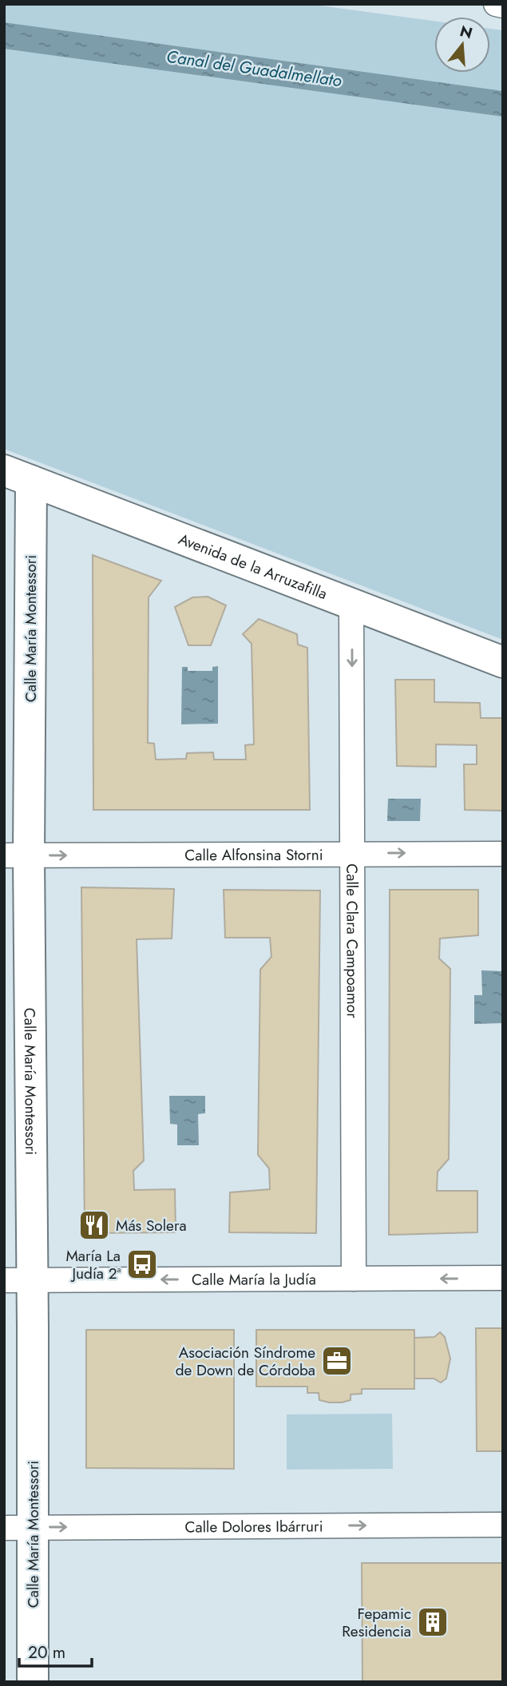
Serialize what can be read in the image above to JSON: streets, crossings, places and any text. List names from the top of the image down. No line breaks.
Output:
{"streets":{"main road":["Avenida de la Arruzafilla","Calle María Montessori"],"street":["Calle Alfonsina Storni","Calle Clara Campoamor","Calle María la Judía","Calle Dolores Ibárruri"]},"crossings":[["Avenida de la Arruzafilla","Calle María Montessori"],["Avenida de la Arruzafilla","Calle Clara Campoamor"],["Calle María Montessori","Calle Alfonsina Storni"],["Calle María Montessori","Calle María la Judía"],["Calle María Montessori","Calle Dolores Ibárruri"],["Calle Alfonsina Storni","Calle Clara Campoamor"],["Calle Clara Campoamor","Calle María la Judía"]],"one_way":["Calle Alfonsina Storni","Calle Clara Campoamor","Calle María la Judía","Calle Dolores Ibárruri"],"water":["Canal del Guadalmellato"],"places":{"restaurant":["Más Solera"],"bus stop":["María La Judía 2ª"],"office":["Asociación Síndrome de Down de Córdoba"],"building":["Fepamic Residencia"]},"scale_bar":"20 m","north":"top"}
